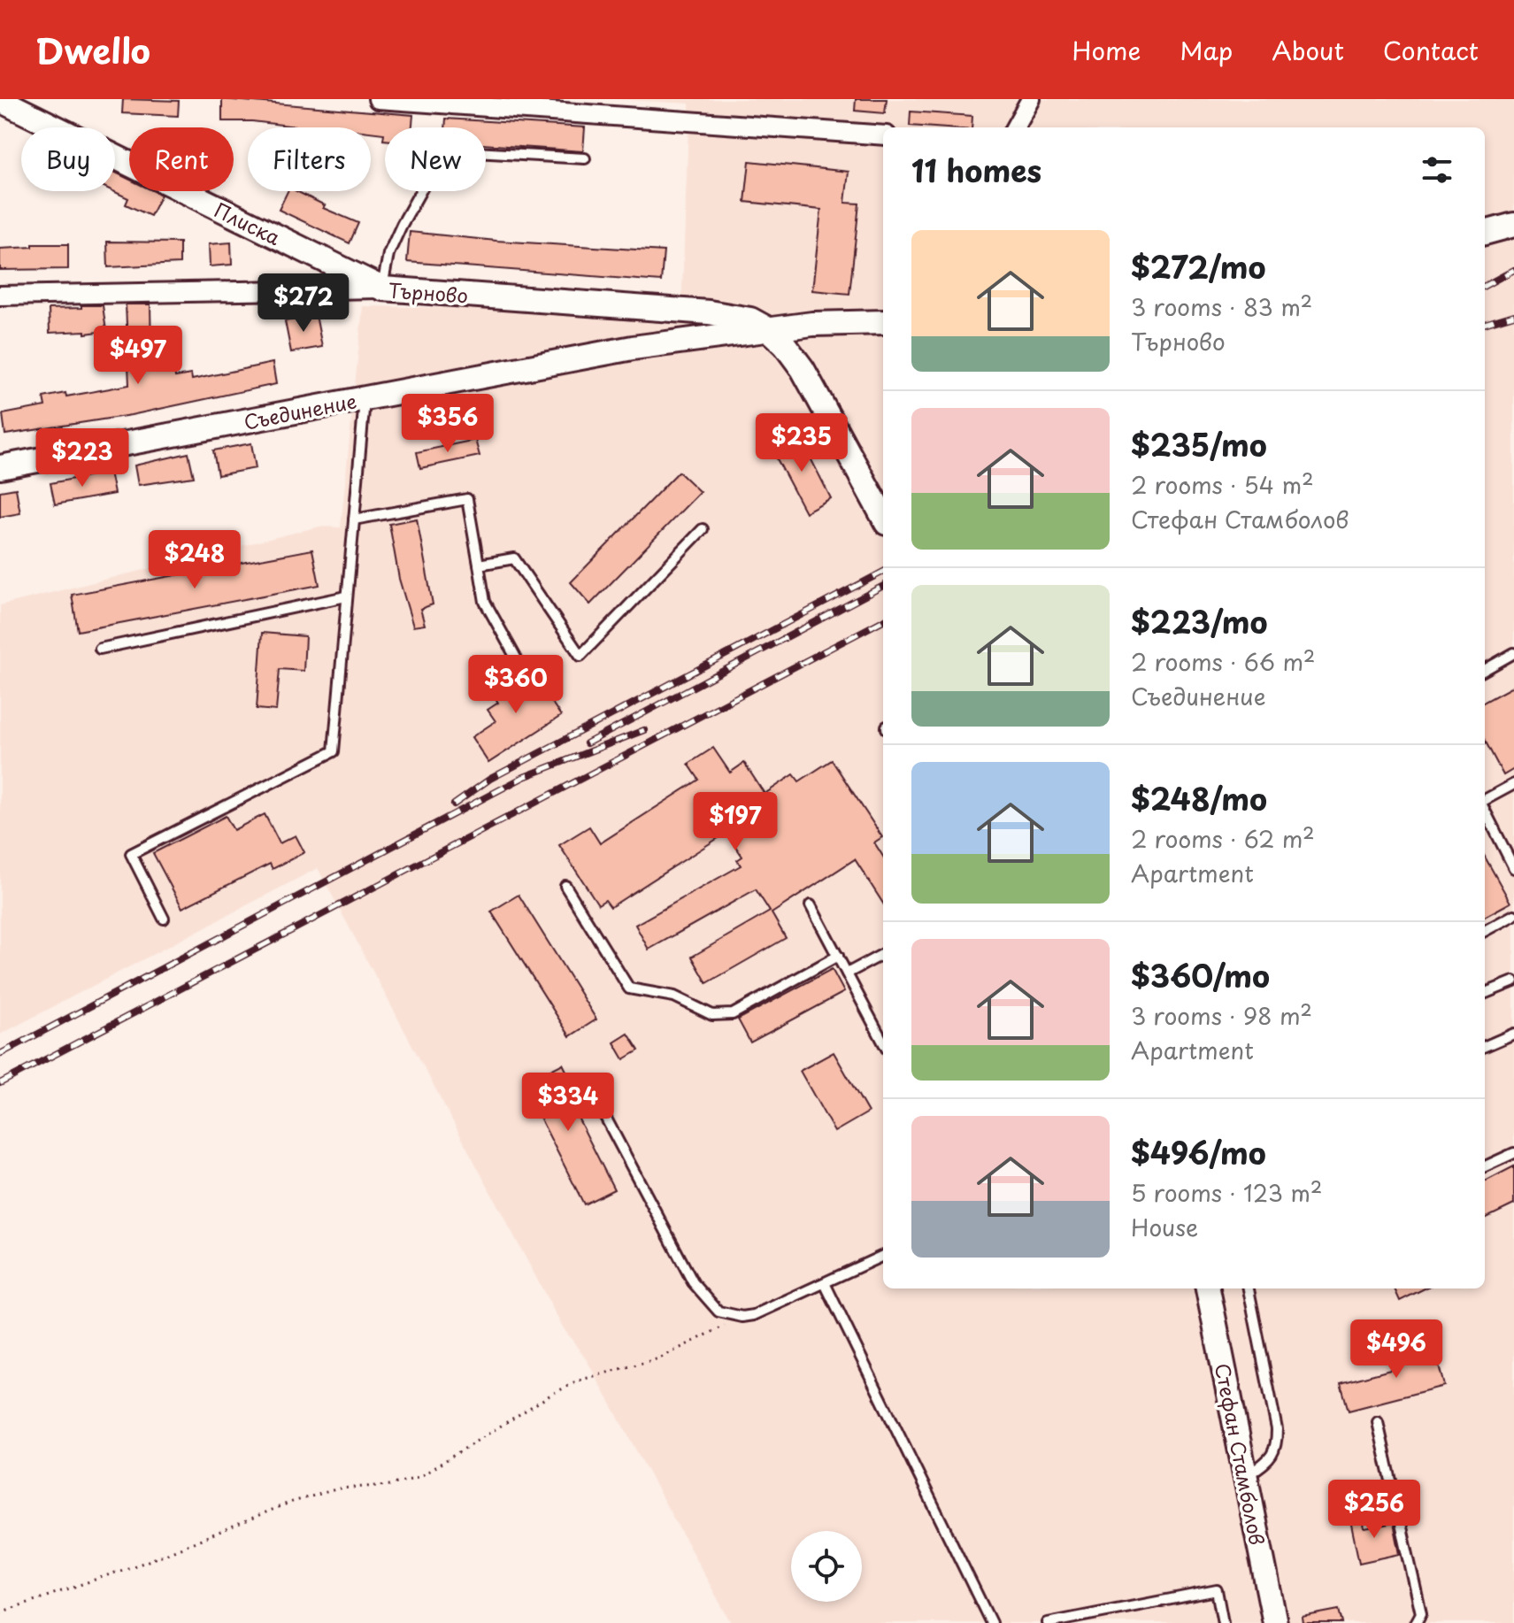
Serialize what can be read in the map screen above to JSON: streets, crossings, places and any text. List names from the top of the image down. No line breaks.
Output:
{"streets":{"street":["Плиска","Търново","Съединение","Стефан Стамболов"]},"crossings":[["Плиска","Търново"],["Търново","Съединение"]],"page":{"header":"Dwello","nav":["Home","Map","About","Contact"],"chip":["Buy","Rent","Filters","New"],"heading":"11 homes","list":[{"name":"$272/mo","note":"3 rooms · 83 m² · Търново"},{"name":"$235/mo","note":"2 rooms · 54 m² · Стефан Стамболов"},{"name":"$223/mo","note":"2 rooms · 66 m² · Съединение"},{"name":"$248/mo","note":"2 rooms · 62 m² · Apartment"},{"name":"$360/mo","note":"3 rooms · 98 m² · Apartment"},{"name":"$496/mo","note":"5 rooms · 123 m² · House"}],"price":["$272","$497","$356","$235","$223","$248","$360","$197","$334","$496","$256"]}}
